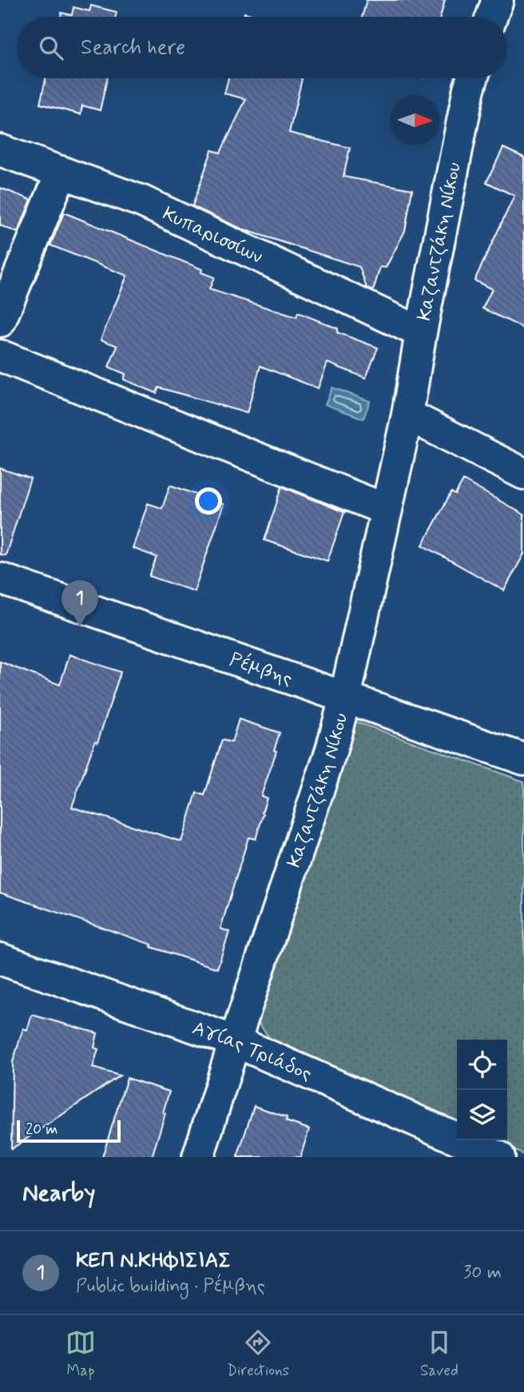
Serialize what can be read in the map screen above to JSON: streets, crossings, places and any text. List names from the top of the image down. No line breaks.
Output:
{"streets":{"street":["Κυπαρισσίων","Καζαντζάκη Νίκου","Ρέμβης","Αγίας Τριάδος"]},"crossings":[["Κυπαρισσίων","Καζαντζάκη Νίκου"],["Καζαντζάκη Νίκου","Ρέμβης"],["Καζαντζάκη Νίκου","Αγίας Τριάδος"]],"scale_bar":"20 m","north":"right","page":{"search":"Search here","pins":"1","scale":"20 m","heading":"Nearby","list":[{"mark":"1","name":"ΚΕΠ Ν.ΚΗΦΙΣΙΑΣ","note":"Public building · Ρέμβης","value":"30 m"}],"nav":["Map","Directions","Saved"]}}
